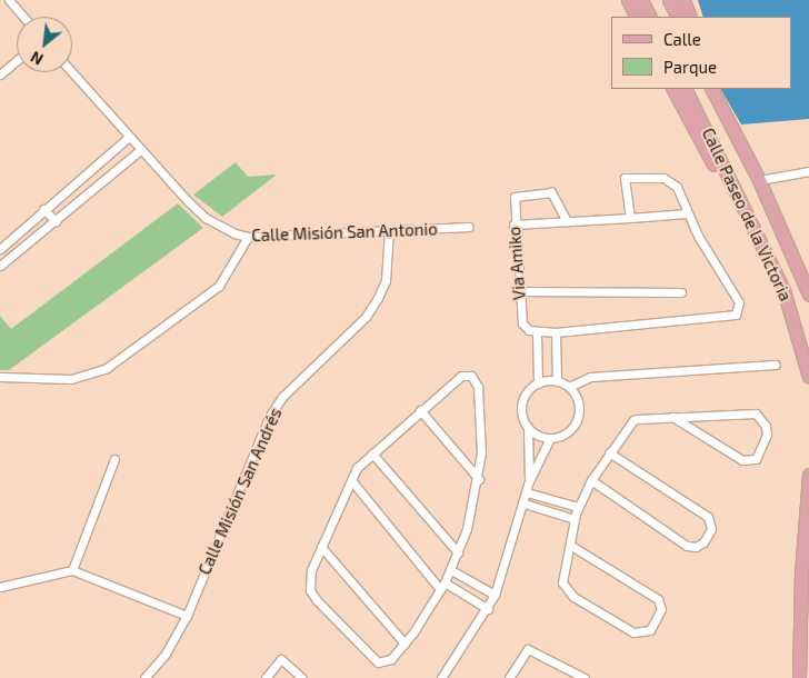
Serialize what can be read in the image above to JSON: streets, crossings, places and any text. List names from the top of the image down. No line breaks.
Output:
{"streets":{"main road":["Calle Paseo de la Victoria"],"street":["Calle Misión San Antonio","Via Amiko","Calle Misión San Andrés"]},"crossings":[["Calle Misión San Antonio","Calle Misión San Andrés"]],"legend":["Calle","Parque"],"north":"bottom left"}
